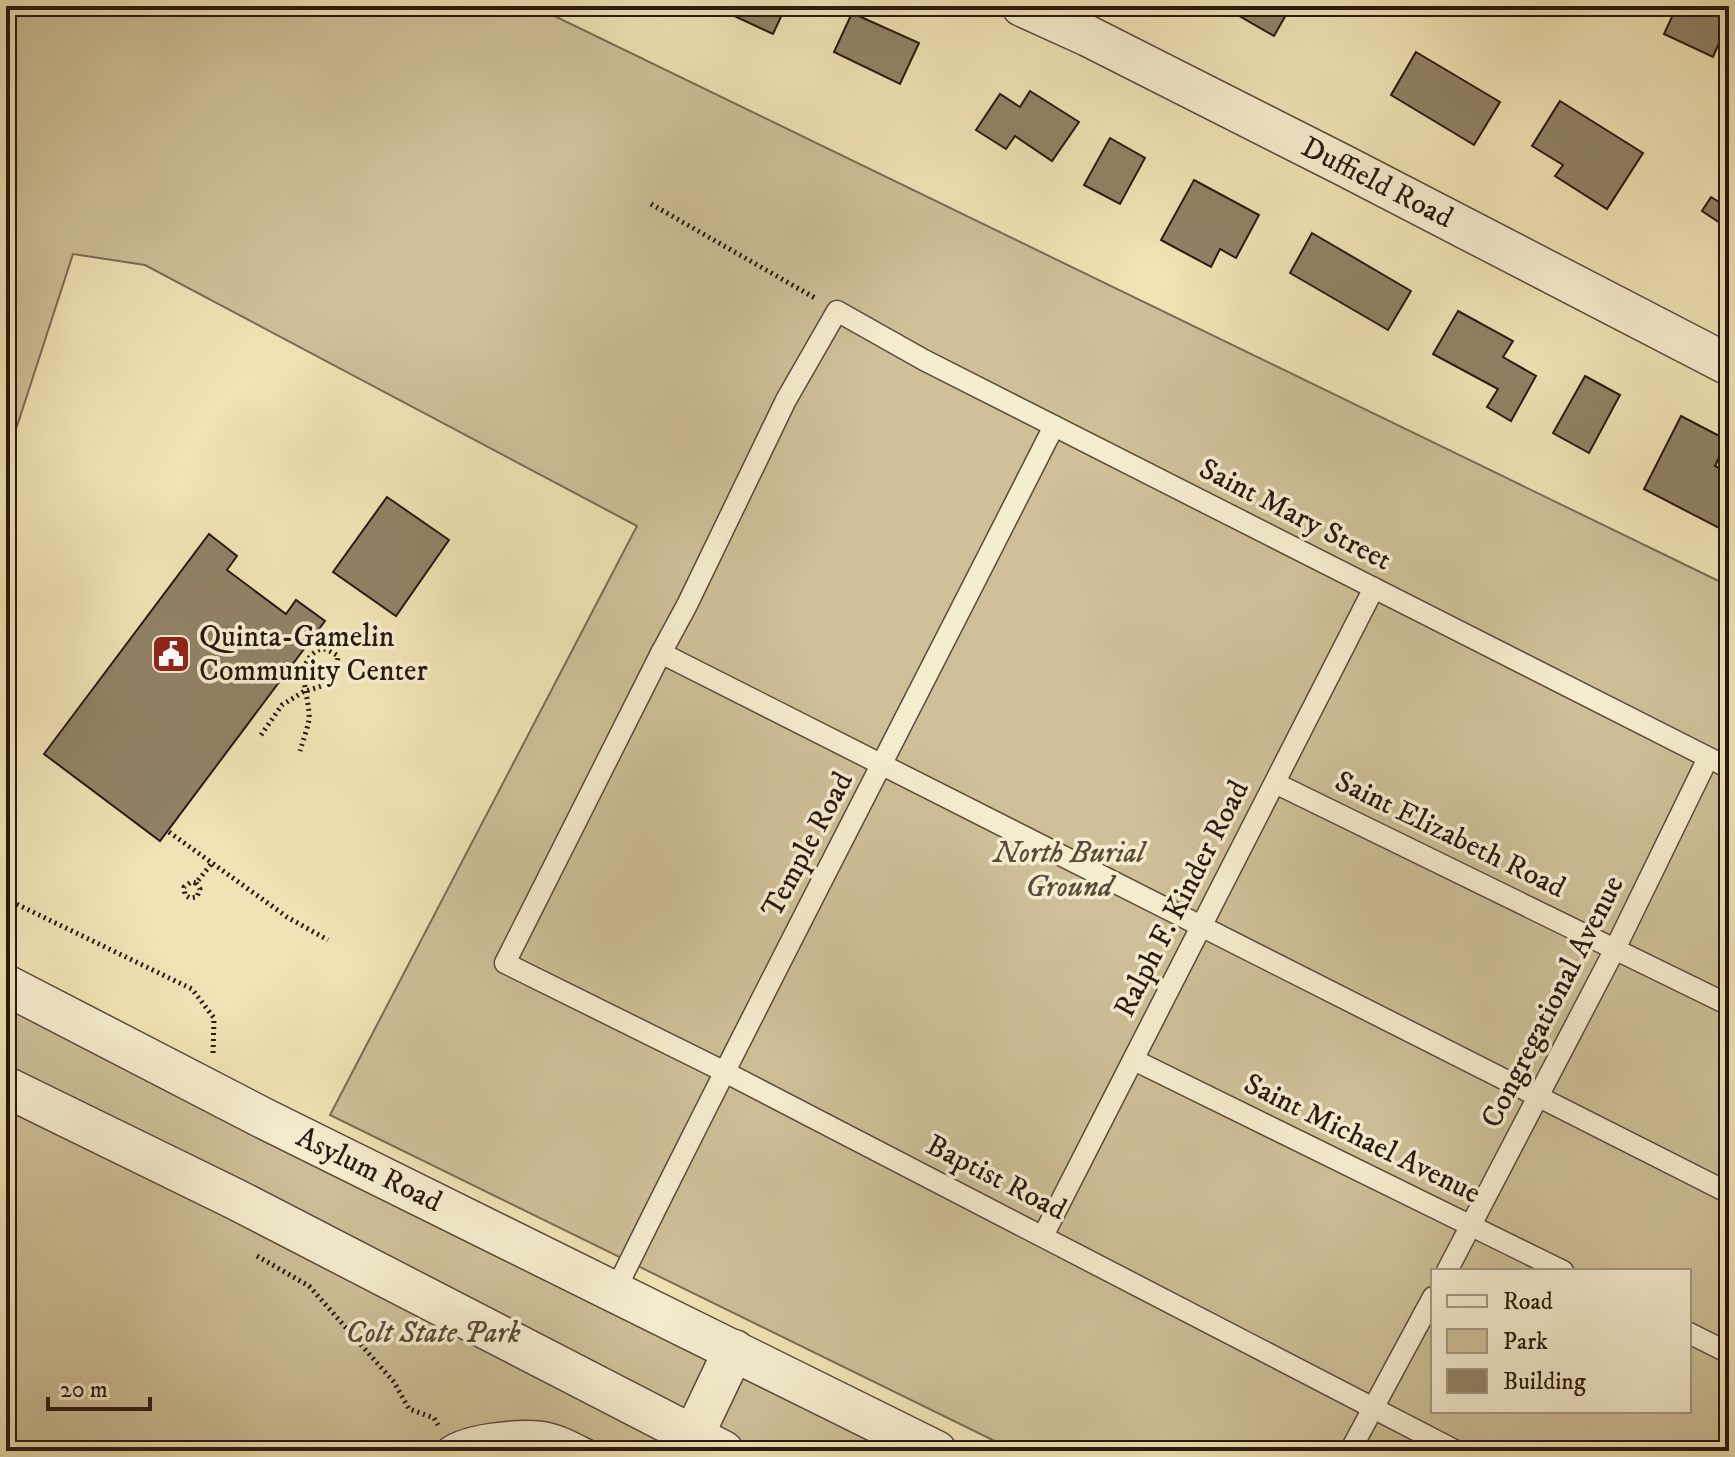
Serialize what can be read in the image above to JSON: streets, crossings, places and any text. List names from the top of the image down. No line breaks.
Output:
{"streets":{"street":["Duffield Road","Asylum Road"],"lane":["Saint Mary Street","Saint Elizabeth Road","Temple Road","Ralph F. Kinder Road","Congregational Avenue","Saint Michael Avenue","Baptist Road"]},"crossings":[["Saint Mary Street","Temple Road"],["Saint Mary Street","Ralph F. Kinder Road"],["Saint Mary Street","Congregational Avenue"],["Saint Elizabeth Road","Ralph F. Kinder Road"],["Saint Elizabeth Road","Congregational Avenue"],["Temple Road","Asylum Road"],["Temple Road","Baptist Road"],["Ralph F. Kinder Road","Saint Michael Avenue"],["Ralph F. Kinder Road","Baptist Road"],["Congregational Avenue","Saint Michael Avenue"]],"parks":["North Burial Ground","Colt State Park"],"places":{"public building":["Quinta-Gamelin Community Center"]},"legend":["Road","Park","Building"],"scale_bar":"20 m"}
